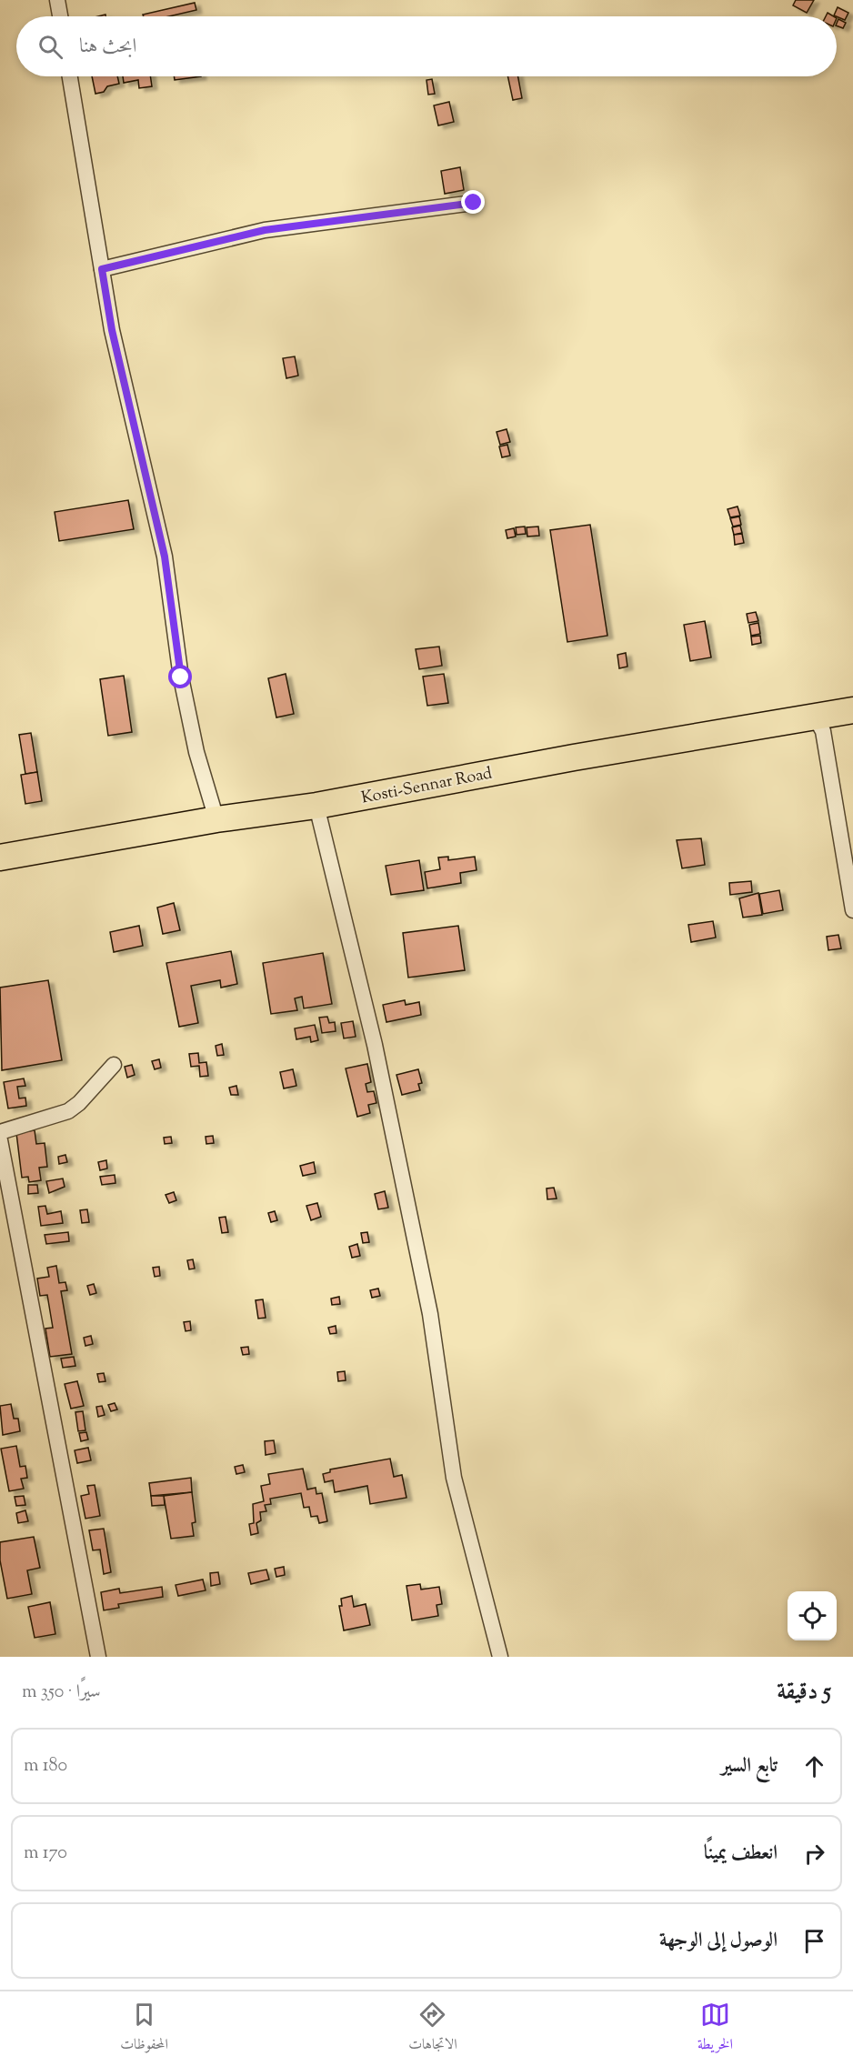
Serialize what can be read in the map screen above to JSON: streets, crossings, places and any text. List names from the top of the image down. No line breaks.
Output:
{"streets":{"highway":["Kosti-Sennar Road"]},"page":{"search":"ابحث هنا","heading":["5 دقيقة","سيرًا · 350 m"],"list":[["تابع السير","180 m"],["انعطف يمينًا","170 m"],"الوصول إلى الوجهة"],"nav":["الخريطة","الاتجاهات","المحفوظات"]}}
